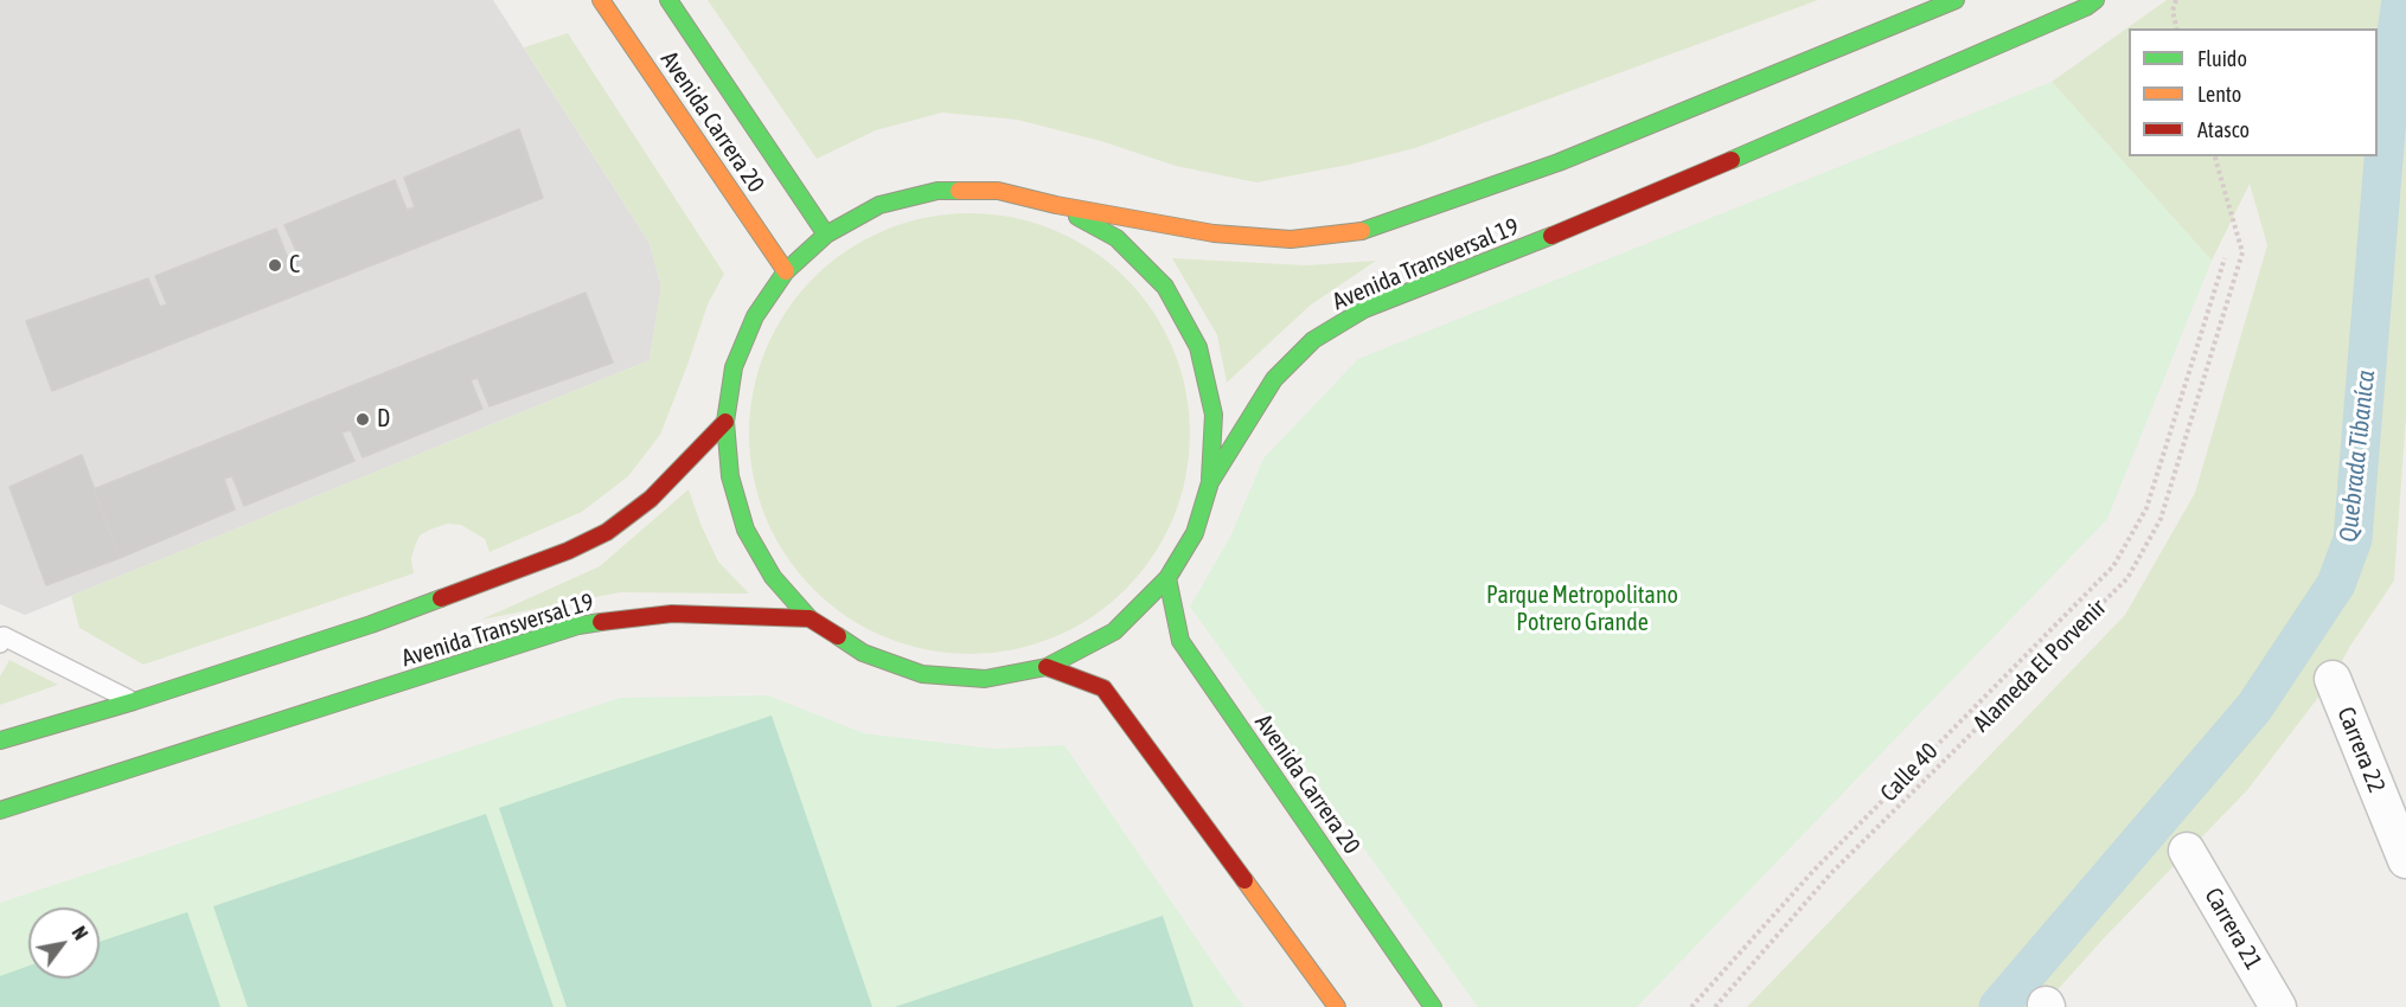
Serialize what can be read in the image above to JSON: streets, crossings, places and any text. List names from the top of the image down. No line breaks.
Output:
{"streets":{"main road":["Avenida Carrera 20","Avenida Transversal 19"],"street":["Carrera 22","Carrera 21"],"path":["Alameda El Porvenir","Calle 40"]},"crossings":[["Avenida Carrera 20","Avenida Transversal 19"]],"water":["Quebrada Tibaníca"],"parks":["Parque Metropolitano Potrero Grande"],"places":["C","D"],"legend":["Fluido","Lento","Atasco"],"north":"top right"}
